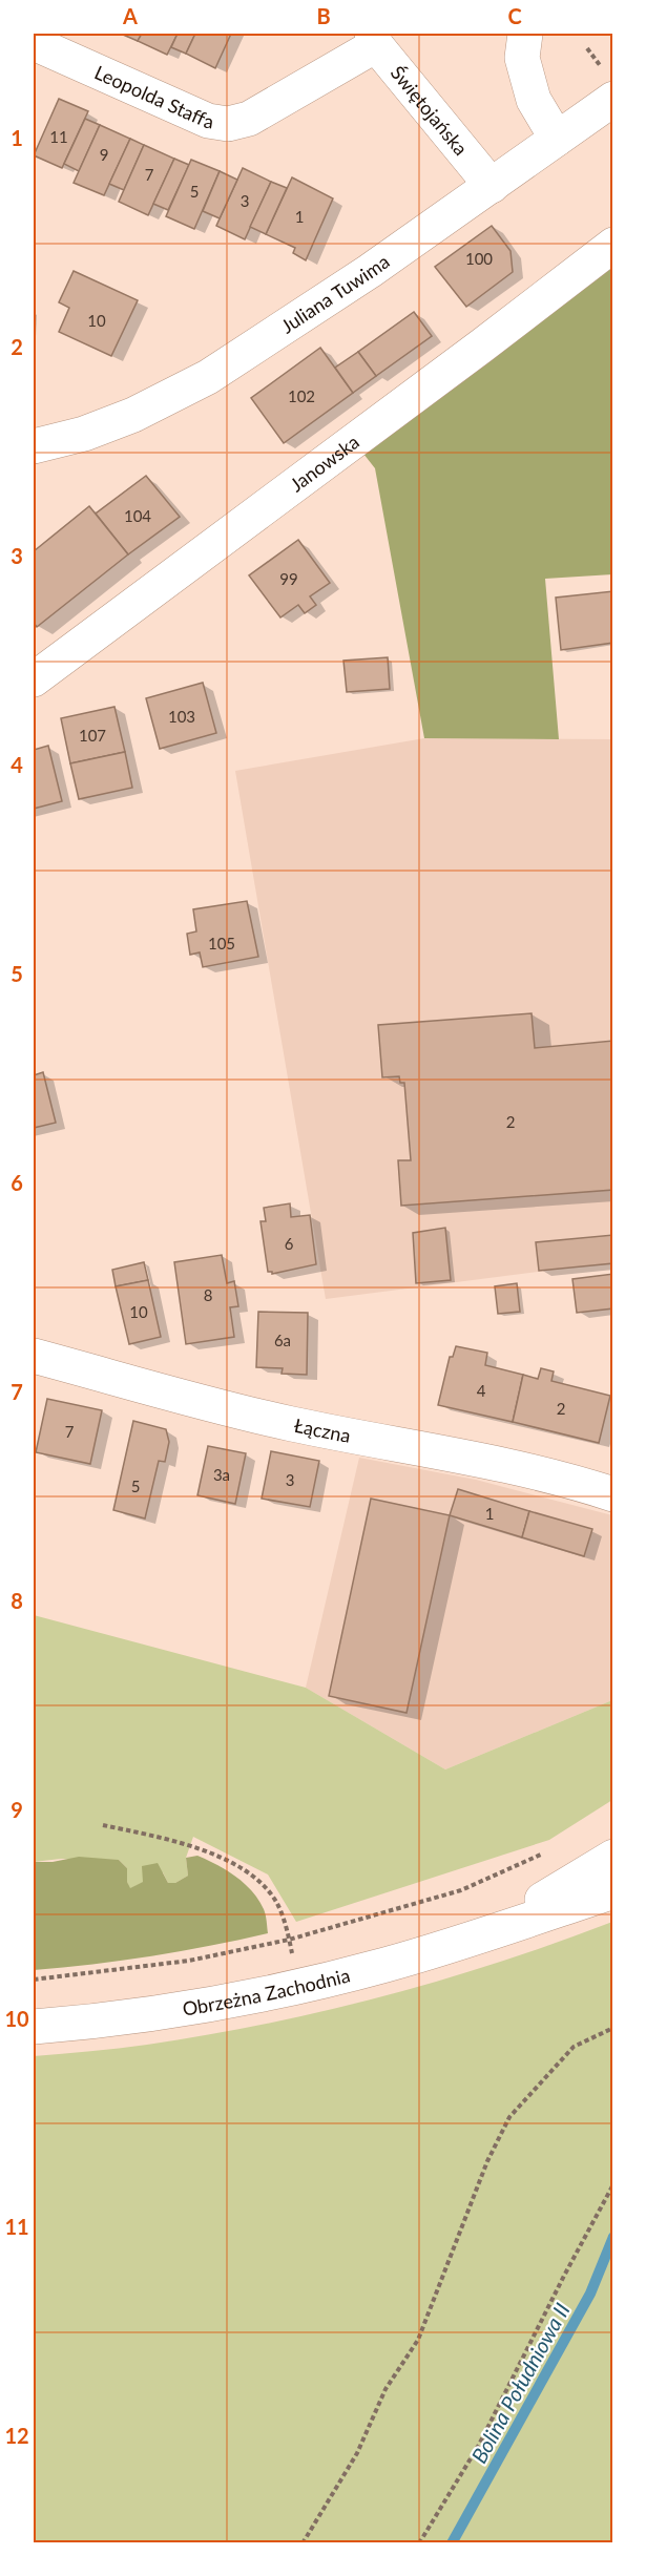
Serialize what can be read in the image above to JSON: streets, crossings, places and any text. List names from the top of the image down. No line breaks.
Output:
{"streets":{"street":["Leopolda Staffa","Świętojańska","Juliana Tuwima","Janowska","Łączna","Obrzeżna Zachodnia"]},"crossings":[["Leopolda Staffa","Świętojańska"],["Świętojańska","Juliana Tuwima"]],"water":["Bolina Południowa II"],"house_numbers":["11","9","7","5","3","1","100","10","102","104","99","103","107","105","2","6","8","10","6a","4","2","7","3a","3","5","1"],"grid":{"columns":["A","B","C"],"rows":["1","2","3","4","5","6","7","8","9","10","11","12"]}}
